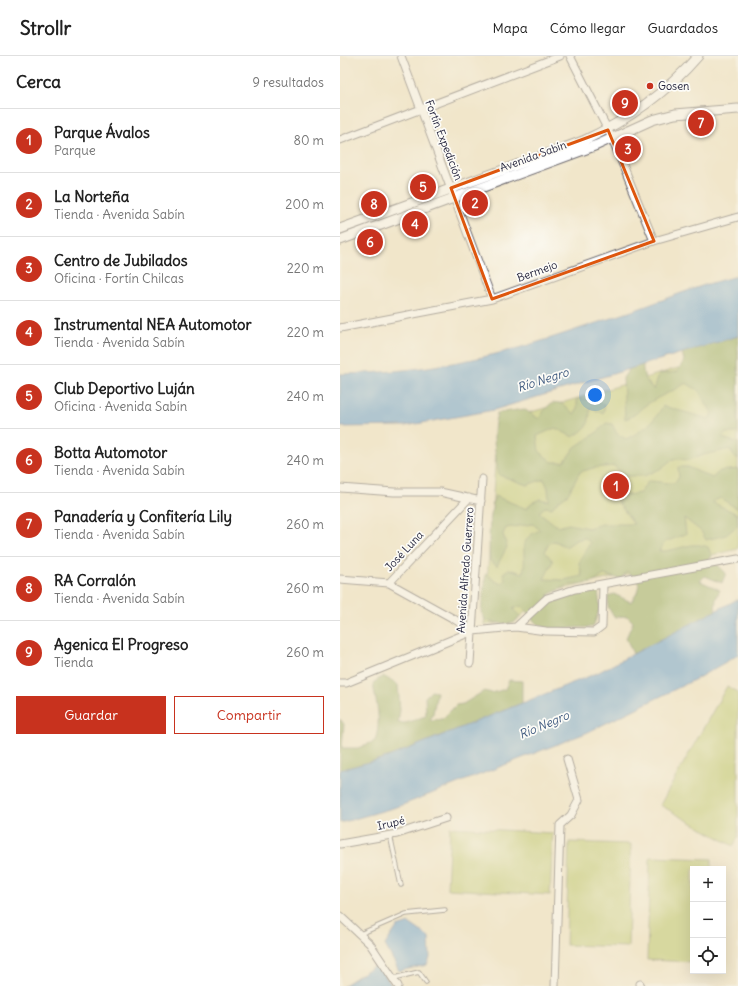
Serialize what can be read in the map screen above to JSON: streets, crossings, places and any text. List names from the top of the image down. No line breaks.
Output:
{"streets":{"main road":["Avenida Sabín"],"street":["Fortín Expedición","Bermejo","José Luna","Avenida Alfredo Guerrero","Irupé"]},"crossings":[["Fortín Expedición","Avenida Sabín"],["Fortín Expedición","Bermejo"]],"water":["Río Negro"],"places":["Gosen"],"page":{"header":"Strollr","nav":["Mapa","Cómo llegar","Guardados"],"heading":["Cerca","9 resultados"],"pins":["9","7","3","5","2","8","4","6","1"],"list":[{"mark":"1","name":"Parque Ávalos","note":"Parque","value":"80 m"},{"mark":"2","name":"La Norteña","note":"Tienda · Avenida Sabín","value":"200 m"},{"mark":"3","name":"Centro de Jubilados","note":"Oficina · Fortín Chilcas","value":"220 m"},{"mark":"4","name":"Instrumental NEA Automotor","note":"Tienda · Avenida Sabín","value":"220 m"},{"mark":"5","name":"Club Deportivo Luján","note":"Oficina · Avenida Sabín","value":"240 m"},{"mark":"6","name":"Botta Automotor","note":"Tienda · Avenida Sabín","value":"240 m"},{"mark":"7","name":"Panadería y Confitería Lily","note":"Tienda · Avenida Sabín","value":"260 m"},{"mark":"8","name":"RA Corralón","note":"Tienda · Avenida Sabín","value":"260 m"},{"mark":"9","name":"Agenica El Progreso","note":"Tienda","value":"260 m"}],"buttons":["Guardar","Compartir"],"map_buttons":["+","−"]}}
